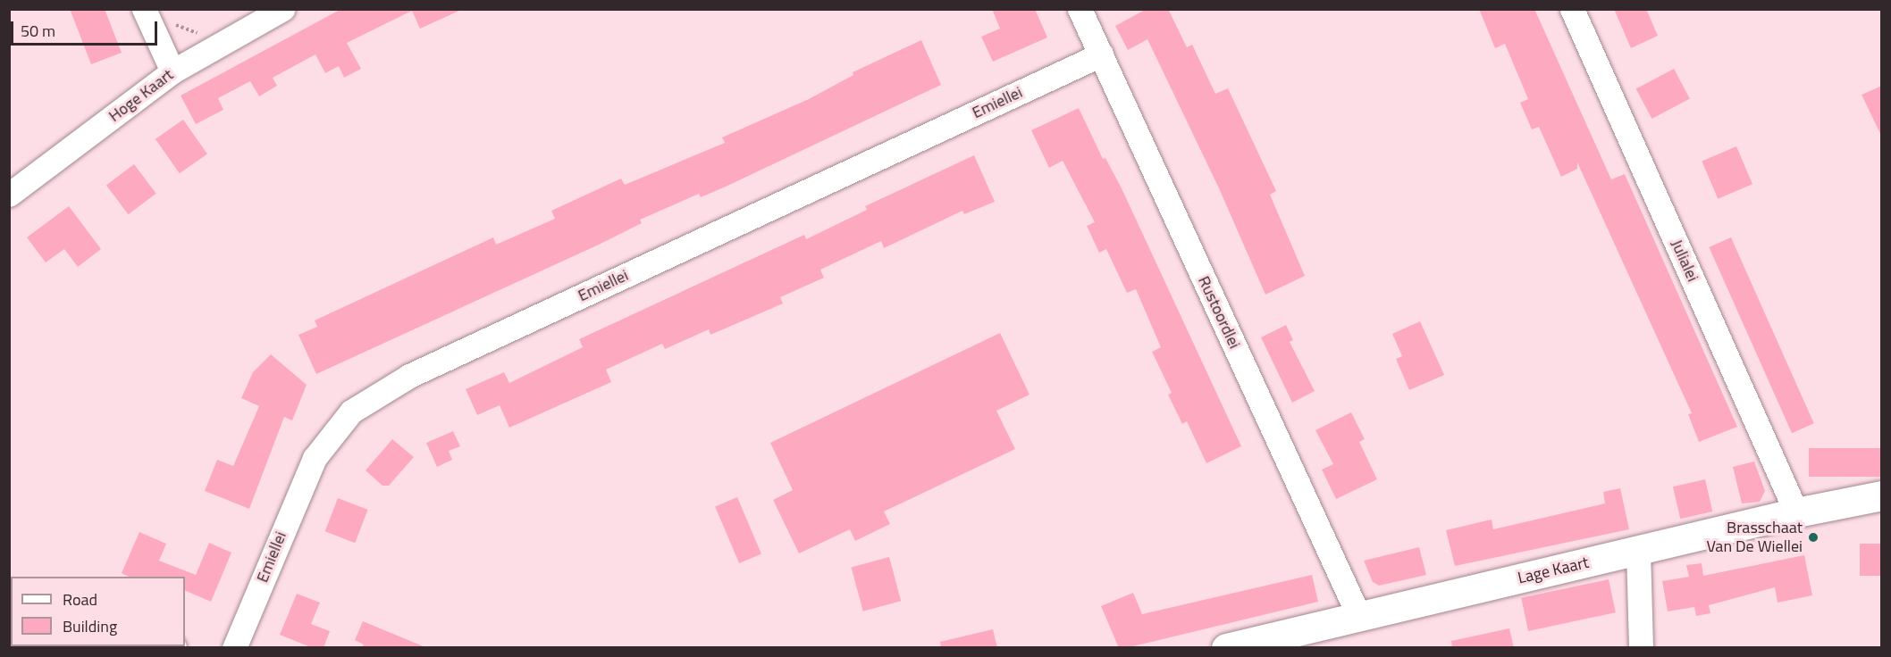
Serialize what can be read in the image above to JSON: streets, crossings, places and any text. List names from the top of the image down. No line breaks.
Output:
{"streets":{"street":["Hoge Kaart","Emiellei","Julialei","Rustoordlei","Lage Kaart"]},"crossings":[["Emiellei","Rustoordlei"],["Julialei","Lage Kaart"],["Rustoordlei","Lage Kaart"]],"places":["Brasschaat Van De Wiellei"],"legend":["Road","Building"],"scale_bar":"50 m"}
